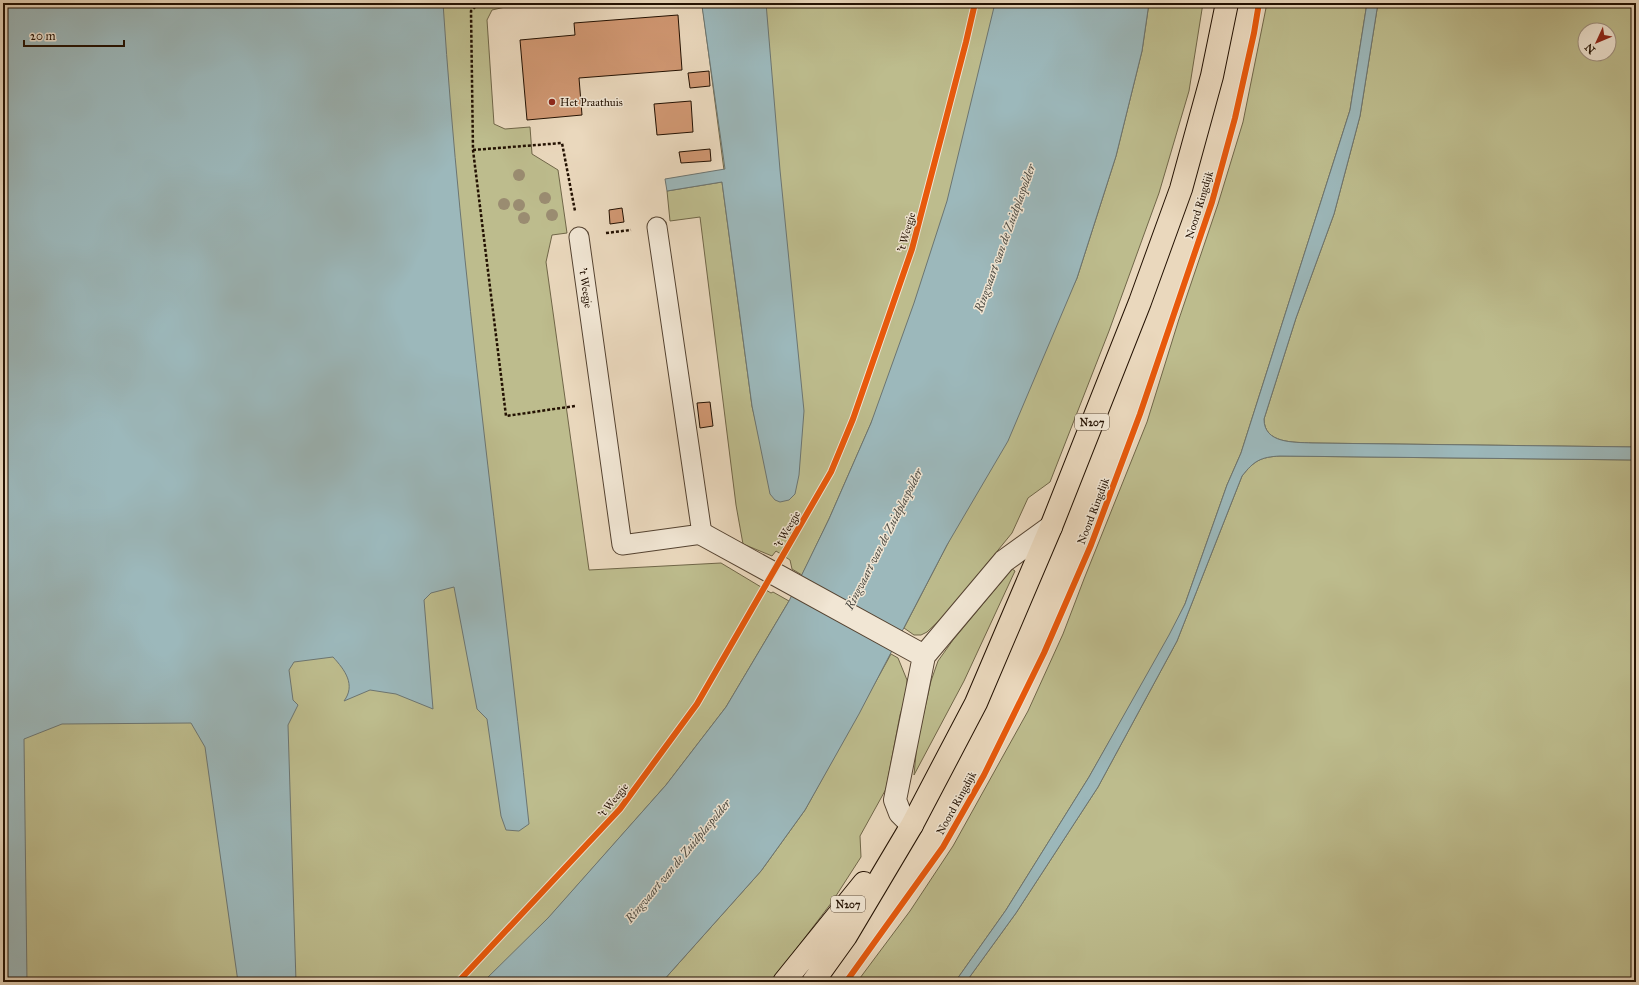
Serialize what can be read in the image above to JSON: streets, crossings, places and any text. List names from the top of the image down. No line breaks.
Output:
{"streets":{"main road":["Noord Ringdijk","N207"],"lane":["'t Weegje"]},"water":["Ringvaart van de Zuidplaspolder"],"places":["Het Praathuis"],"scale_bar":"20 m","north":"bottom left"}
